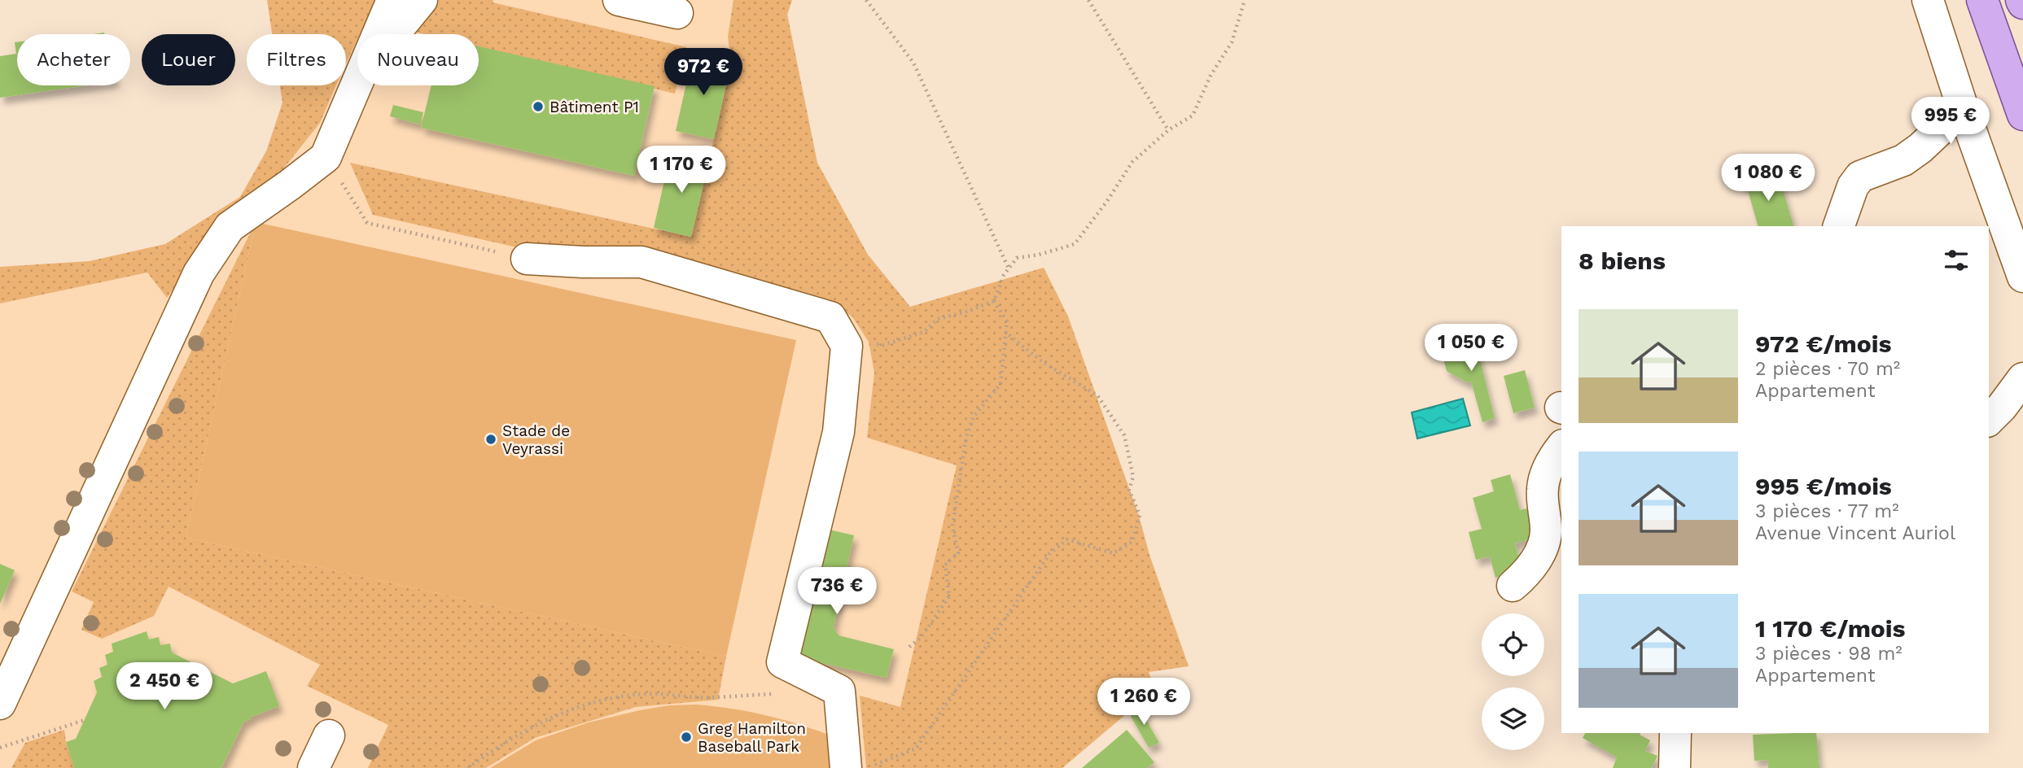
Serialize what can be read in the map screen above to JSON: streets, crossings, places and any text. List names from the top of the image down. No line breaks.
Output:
{"places":["Bâtiment P1","Stade de Veyrassi","Greg Hamilton Baseball Park"],"page":{"chip":["Acheter","Louer","Filtres","Nouveau"],"price":["972 €","995 €","1 170 €","1 080 €","1 050 €","736 €","2 450 €","1 260 €"],"heading":"8 biens","list":[{"name":"972 €/mois","note":"2 pièces · 70 m² · Appartement"},{"name":"995 €/mois","note":"3 pièces · 77 m² · Avenue Vincent Auriol"},{"name":"1 170 €/mois","note":"3 pièces · 98 m² · Appartement"}]}}
